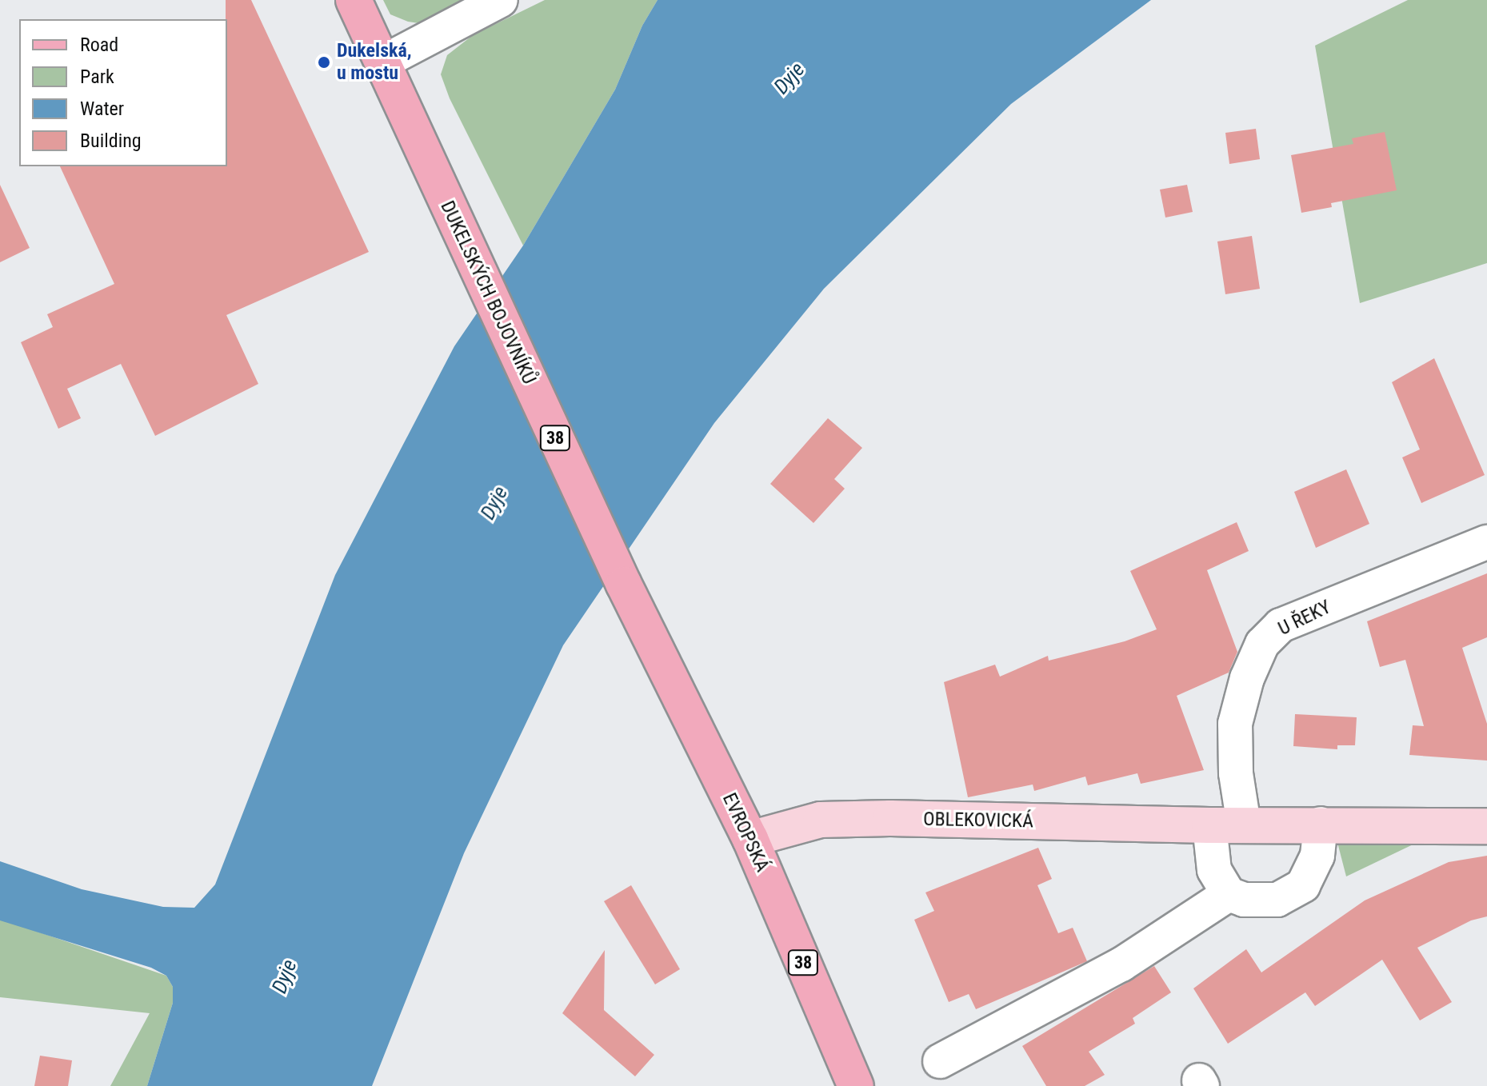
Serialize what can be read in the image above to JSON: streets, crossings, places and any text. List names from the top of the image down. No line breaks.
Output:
{"streets":{"main road":["DUKELSKÝCH BOJOVNÍKŮ","38","EVROPSKÁ"],"street":["U ŘEKY","OBLEKOVICKÁ"]},"crossings":[["DUKELSKÝCH BOJOVNÍKŮ","EVROPSKÁ"],["U ŘEKY","OBLEKOVICKÁ"],["OBLEKOVICKÁ","EVROPSKÁ"]],"water":["Dyje"],"places":["Dukelská, u mostu"],"legend":["Road","Park","Water","Building"]}
